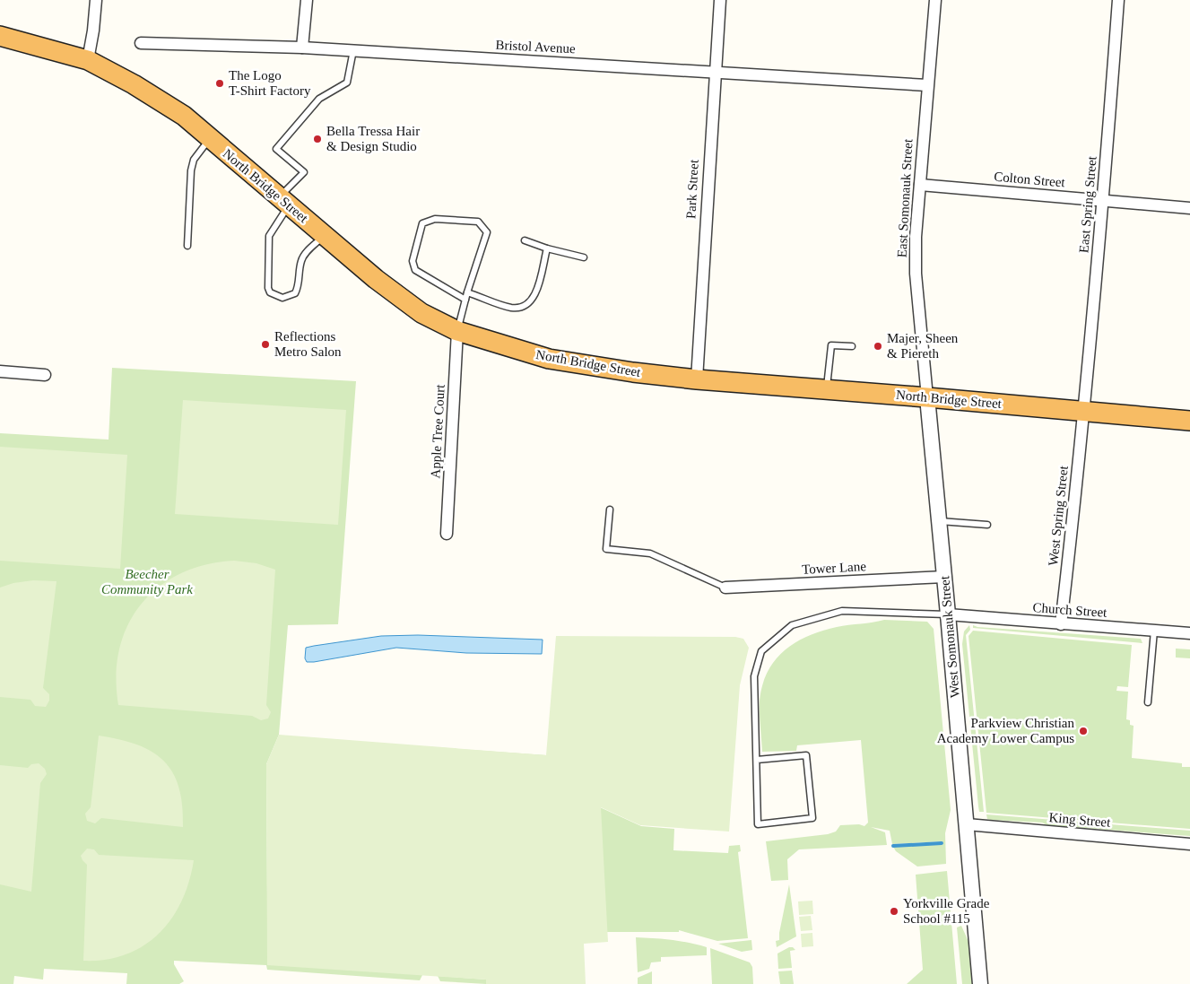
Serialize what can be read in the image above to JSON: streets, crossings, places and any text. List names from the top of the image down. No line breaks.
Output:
{"streets":{"highway":["North Bridge Street"],"street":["Bristol Avenue","Colton Street","Park Street","East Somonauk Street","East Spring Street","Apple Tree Court","West Spring Street","Tower Lane","Church Street","West Somonauk Street","King Street"]},"crossings":[["Bristol Avenue","Park Street"],["Bristol Avenue","East Somonauk Street"],["Colton Street","East Somonauk Street"],["Colton Street","East Spring Street"],["North Bridge Street","Park Street"],["North Bridge Street","East Somonauk Street"],["North Bridge Street","East Spring Street"],["North Bridge Street","Apple Tree Court"],["North Bridge Street","West Spring Street"],["North Bridge Street","West Somonauk Street"],["East Somonauk Street","West Somonauk Street"],["East Spring Street","West Spring Street"],["West Spring Street","Church Street"],["Tower Lane","West Somonauk Street"],["Church Street","West Somonauk Street"],["West Somonauk Street","King Street"]],"parks":["Beecher Community Park"],"places":["The Logo T-Shirt Factory","Bella Tressa Hair & Design Studio","Reflections Metro Salon","Majer, Sheen & Piereth","Parkview Christian Academy Lower Campus","Yorkville Grade School #115"]}
